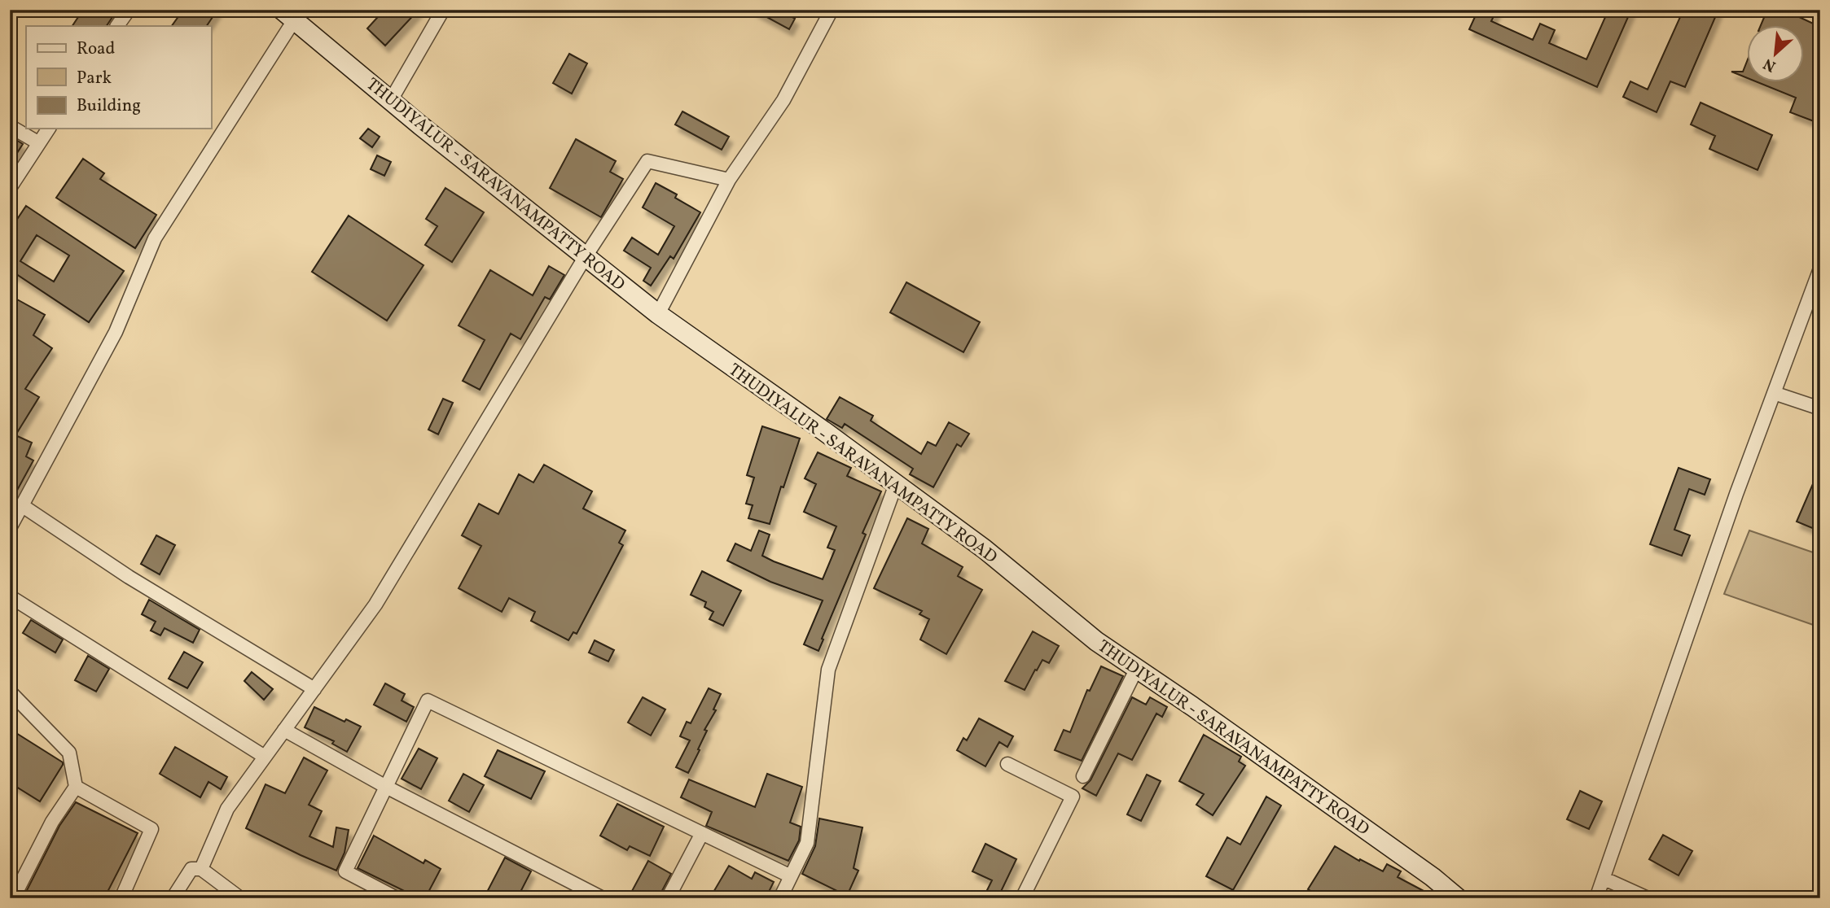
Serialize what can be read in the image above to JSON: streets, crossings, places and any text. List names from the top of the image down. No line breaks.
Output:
{"streets":{"main road":["THUDIYALUR - SARAVANAMPATTY ROAD"]},"legend":["Road","Park","Building"],"north":"bottom left"}
